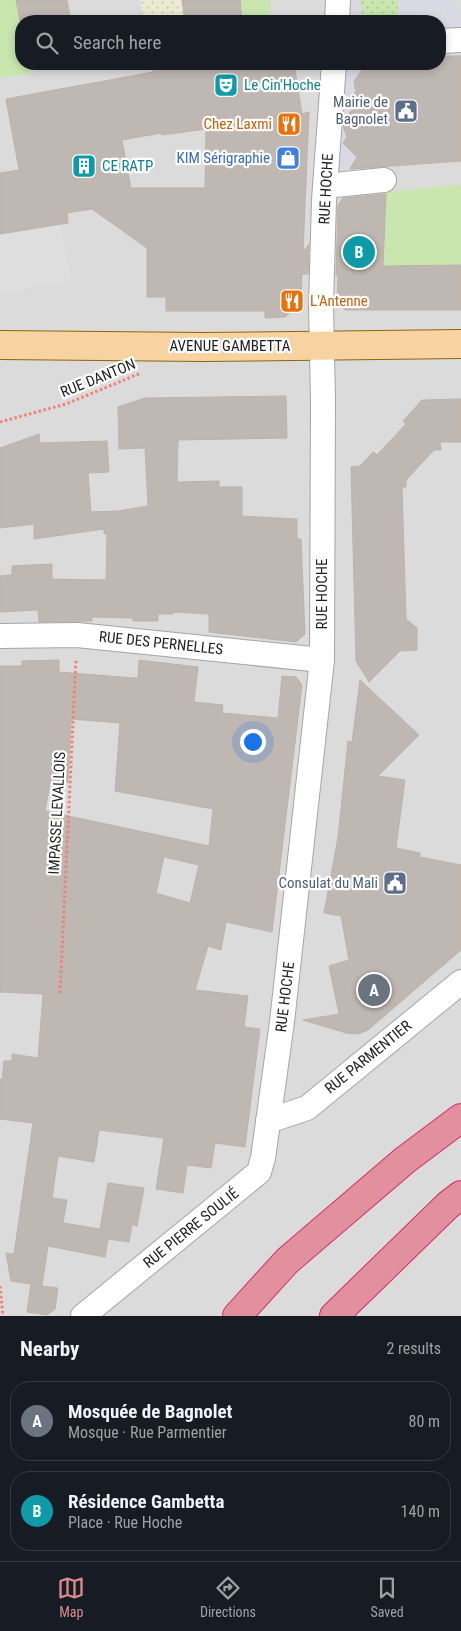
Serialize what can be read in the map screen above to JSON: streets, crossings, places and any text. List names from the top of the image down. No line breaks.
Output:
{"streets":{"main road":["AVENUE GAMBETTA"],"street":["RUE HOCHE","RUE DES PERNELLES","RUE PARMENTIER","RUE PIERRE SOULIÉ"],"path":["RUE DANTON","IMPASSE LEVALLOIS"]},"crossings":[["RUE HOCHE","AVENUE GAMBETTA"],["RUE HOCHE","RUE DES PERNELLES"],["RUE HOCHE","RUE PARMENTIER"],["RUE HOCHE","RUE PIERRE SOULIÉ"],["RUE DES PERNELLES","IMPASSE LEVALLOIS"],["RUE PARMENTIER","RUE PIERRE SOULIÉ"]],"places":{"theatre":["Le Cin'Hoche"],"public building":["Mairie de Bagnolet","Consulat du Mali"],"restaurant":["Chez Laxmi","L'Antenne"],"shop":["KIM Sérigraphie"],"building":["CE RATP"]},"page":{"search":"Search here","pins":["B","A"],"heading":["Nearby","2 results"],"list":[{"mark":"A","name":"Mosquée de Bagnolet","note":"Mosque · Rue Parmentier","value":"80 m"},{"mark":"B","name":"Résidence Gambetta","note":"Place · Rue Hoche","value":"140 m"}],"nav":["Map","Directions","Saved"]}}
